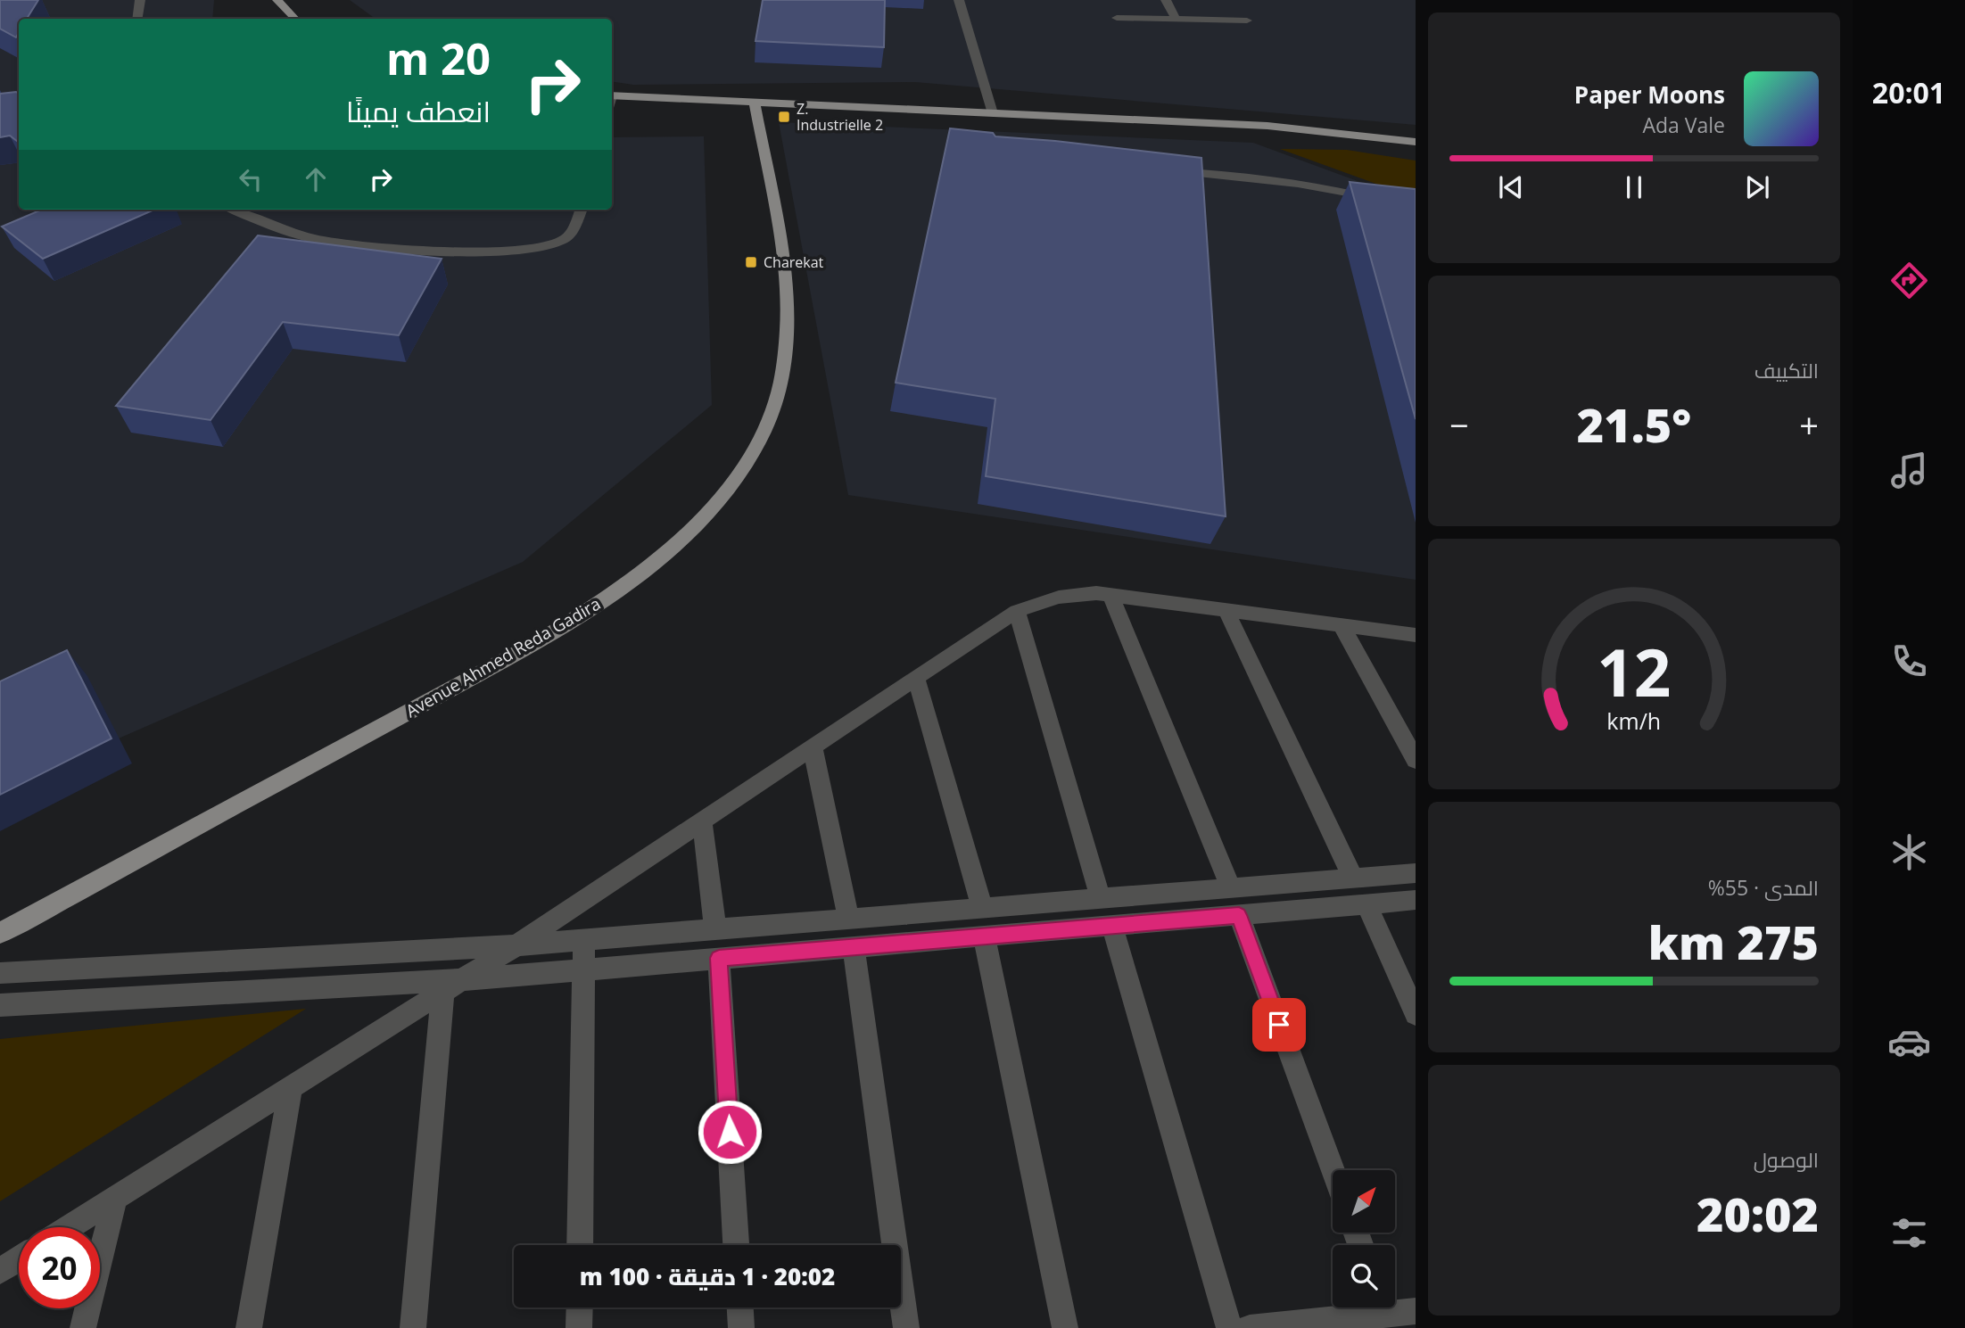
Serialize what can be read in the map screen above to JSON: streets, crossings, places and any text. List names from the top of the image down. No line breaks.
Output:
{"streets":{"main road":["Avenue Ahmed Reda Gadira"]},"places":{"transit":["Z. Industrielle 2","Charekat"]},"north":"top right","page":{"tabs":"20:01","turn":["20 m","انعطف يمينًا"],"song":["Paper Moons","Ada Vale"],"tile":["التكييف",["المدى · 55%","275 km"],["الوصول","20:02"]],"heat":["−","21.5°","+"],"limit":"20","trip":"20:02 · 1 دقيقة · 100 m","gauge":["12","km/h"]}}
